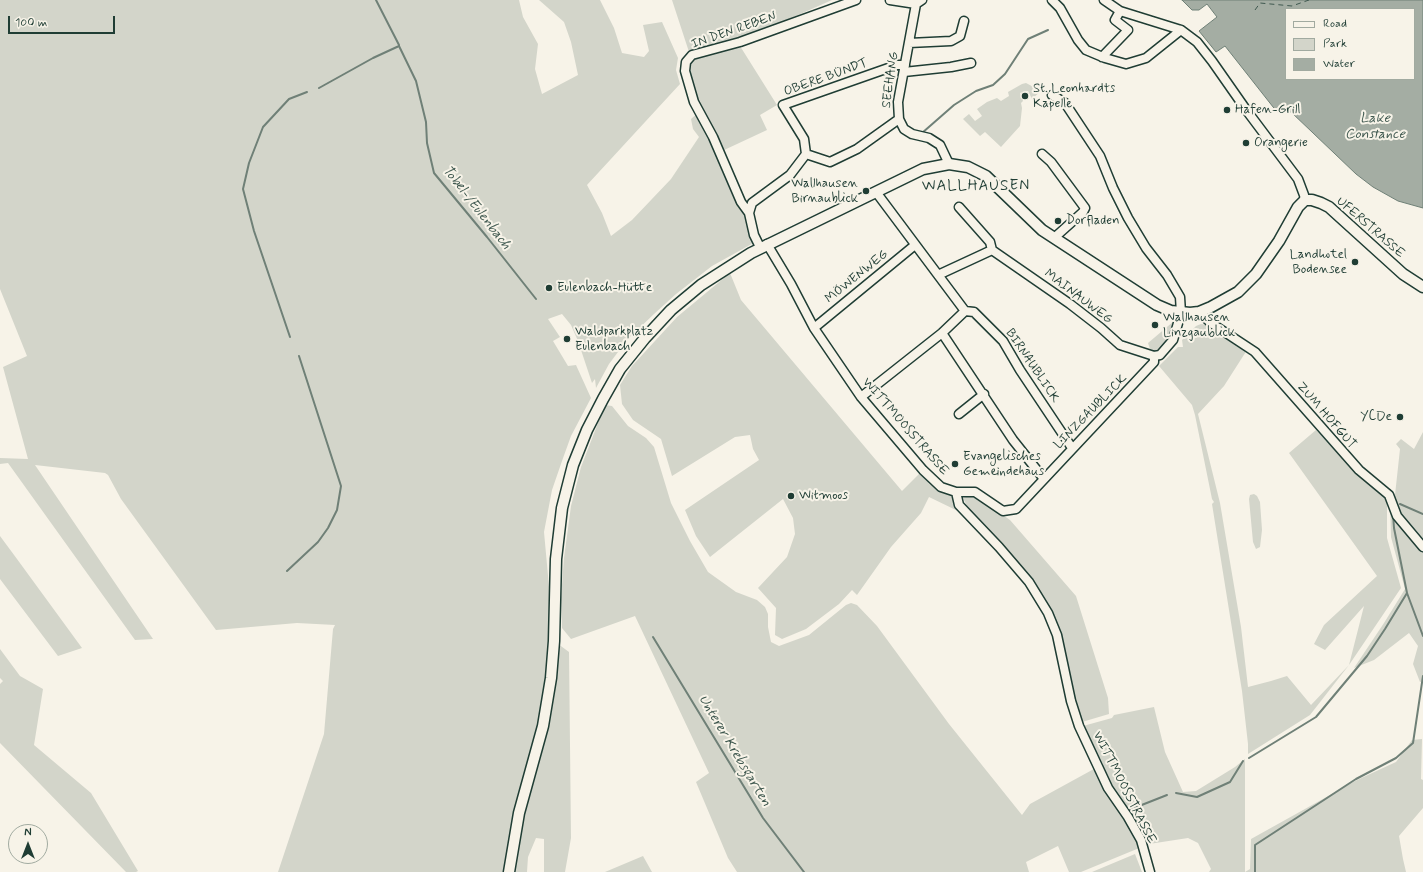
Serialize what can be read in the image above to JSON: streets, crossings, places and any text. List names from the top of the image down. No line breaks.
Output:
{"streets":{"main road":["UFERSTRASSE"],"street":["IN DEN REBEN","OBERE BÜNDT","SEEHANG","MÖWENWEG","MAINAUWEG","BIRNAUBLICK","LINZGAUBLICK","ZUM HOFGUT","WITTMOOSSTRASSE"]},"crossings":[["IN DEN REBEN","WITTMOOSSTRASSE"],["OBERE BÜNDT","SEEHANG"],["MÖWENWEG","BIRNAUBLICK"],["MÖWENWEG","WITTMOOSSTRASSE"],["MAINAUWEG","LINZGAUBLICK"],["BIRNAUBLICK","LINZGAUBLICK"],["LINZGAUBLICK","WITTMOOSSTRASSE"]],"districts":["WALLHAUSEN"],"water":["Lake Constance","Tobel-/Eulenbach","Unterer Krebsgarten"],"places":["St. Leonhardts Kapelle","Hafen-Grill","Orangerie","Wallhausen Birnaublick","Dorfladen","Landhotel Bodensee","Eulenbach-Hütte","Wallhausen Linzgaublick","Waldparkplatz Eulenbach","YCDe","Evangelisches Gemeindehaus","Witmoos"],"legend":["Road","Park","Water"],"scale_bar":"100 m","north":"top"}
